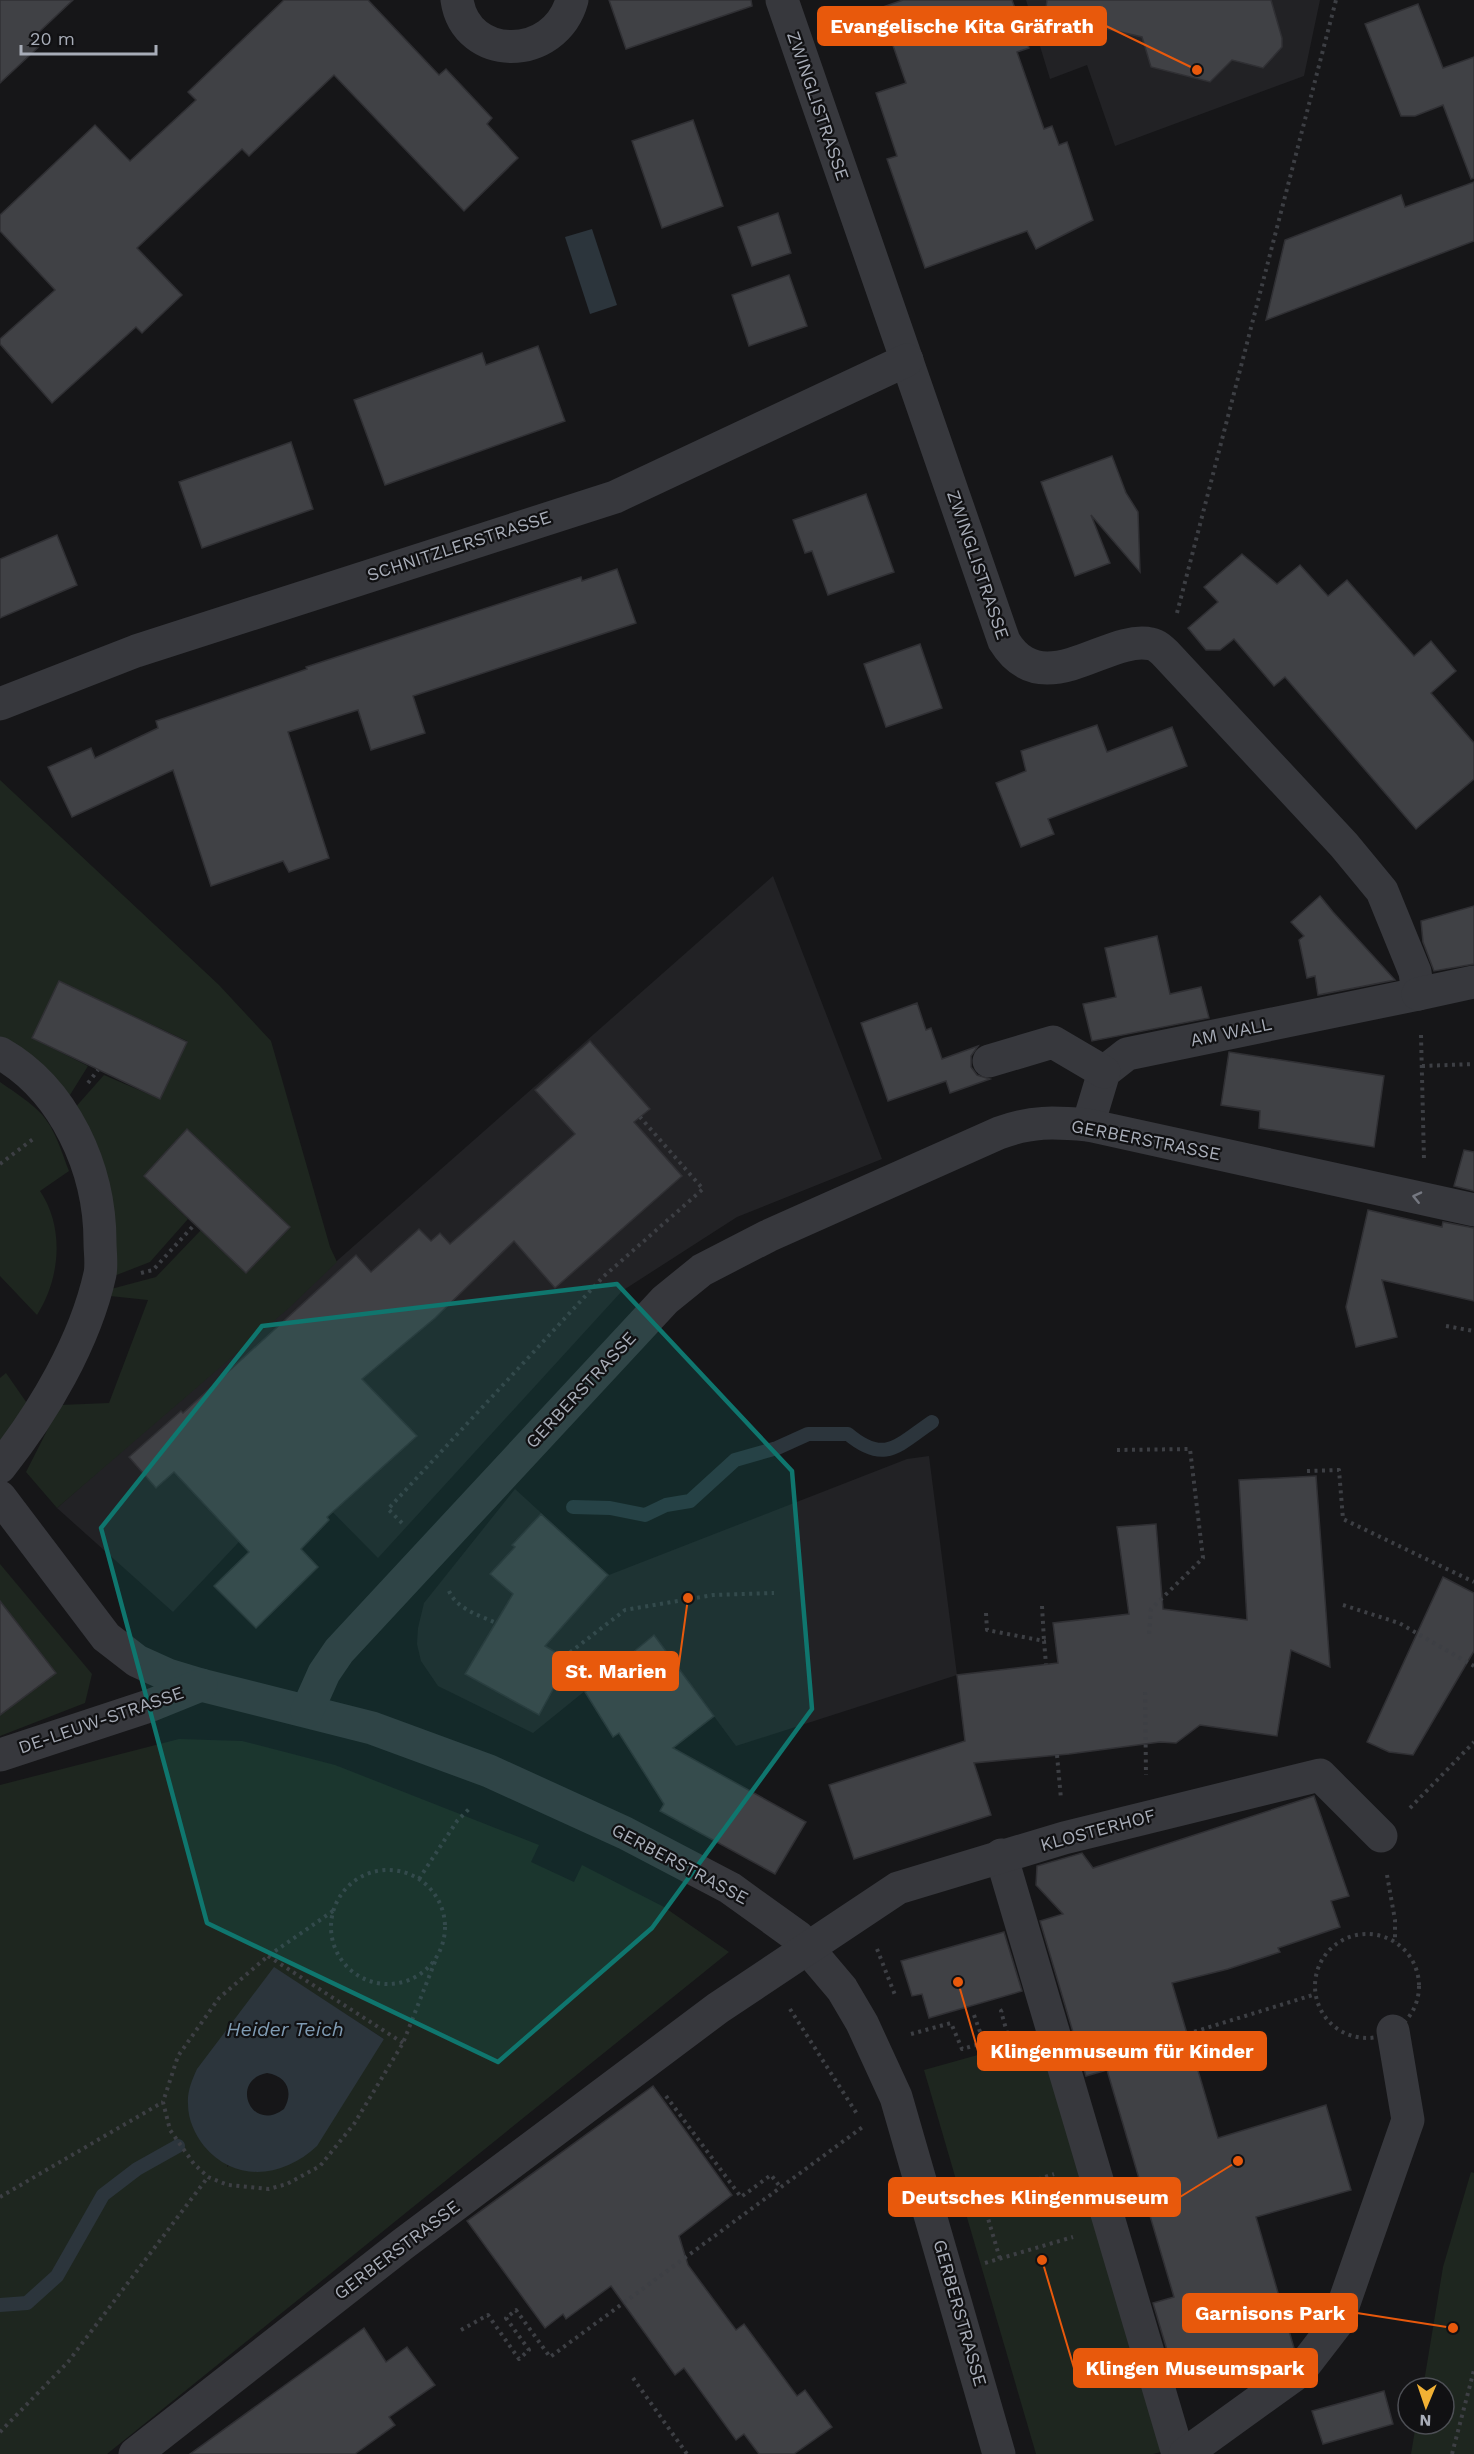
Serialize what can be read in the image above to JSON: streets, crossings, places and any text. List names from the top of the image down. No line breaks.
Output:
{"streets":{"street":["ZWINGLISTRASSE","SCHNITZLERSTRASSE","AM WALL","GERBERSTRASSE","DE-LEUW-STRASSE","KLOSTERHOF"]},"crossings":[["ZWINGLISTRASSE","SCHNITZLERSTRASSE"],["ZWINGLISTRASSE","AM WALL"],["GERBERSTRASSE","KLOSTERHOF"]],"water":["Heider Teich"],"places":["Evangelische Kita Gräfrath","St. Marien","Klingenmuseum für Kinder","Deutsches Klingenmuseum","Klingen Museumspark","Garnisons Park"],"scale_bar":"20 m","north":"bottom"}
